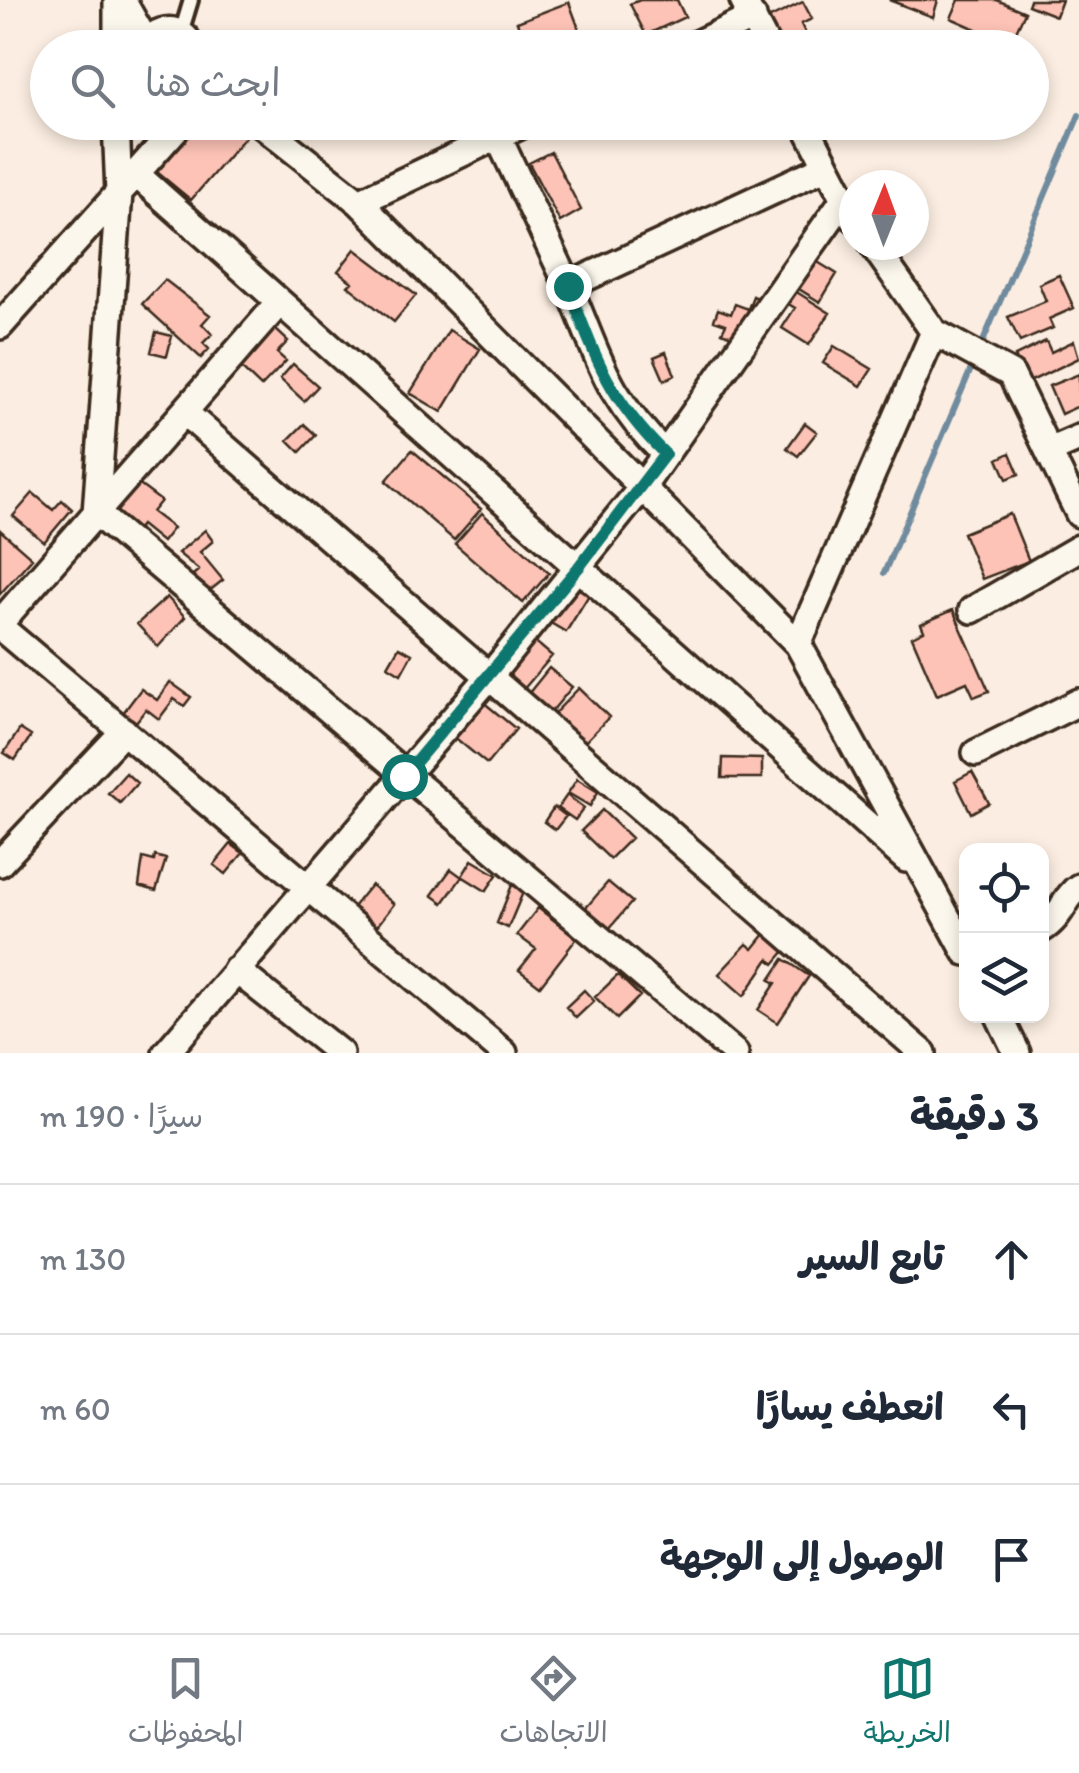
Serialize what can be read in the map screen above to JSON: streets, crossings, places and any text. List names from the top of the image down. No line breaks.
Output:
{"north":"top","page":{"search":"ابحث هنا","heading":["3 دقيقة","سيرًا · 190 m"],"list":[["تابع السير","130 m"],["انعطف يسارًا","60 m"],"الوصول إلى الوجهة"],"nav":["الخريطة","الاتجاهات","المحفوظات"]}}
